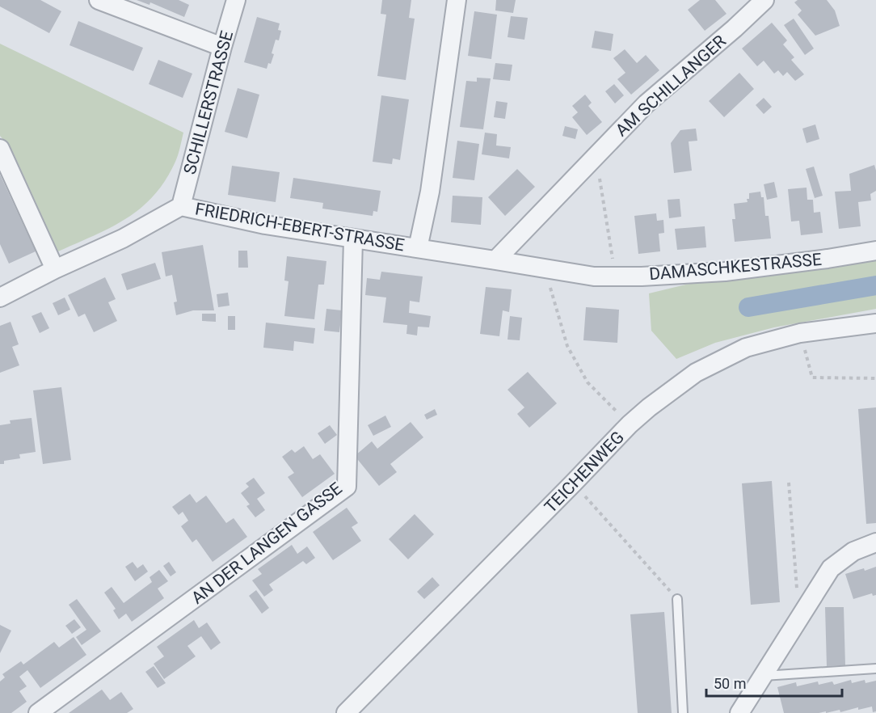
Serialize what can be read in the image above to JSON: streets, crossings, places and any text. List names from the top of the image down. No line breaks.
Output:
{"streets":{"street":["AM SCHILLANGER","SCHILLERSTRASSE","FRIEDRICH-EBERT-STRASSE","DAMASCHKESTRASSE","TEICHENWEG","AN DER LANGEN GASSE"]},"crossings":[["AM SCHILLANGER","FRIEDRICH-EBERT-STRASSE"],["AM SCHILLANGER","DAMASCHKESTRASSE"],["SCHILLERSTRASSE","FRIEDRICH-EBERT-STRASSE"],["FRIEDRICH-EBERT-STRASSE","DAMASCHKESTRASSE"],["FRIEDRICH-EBERT-STRASSE","AN DER LANGEN GASSE"]],"scale_bar":"50 m"}
